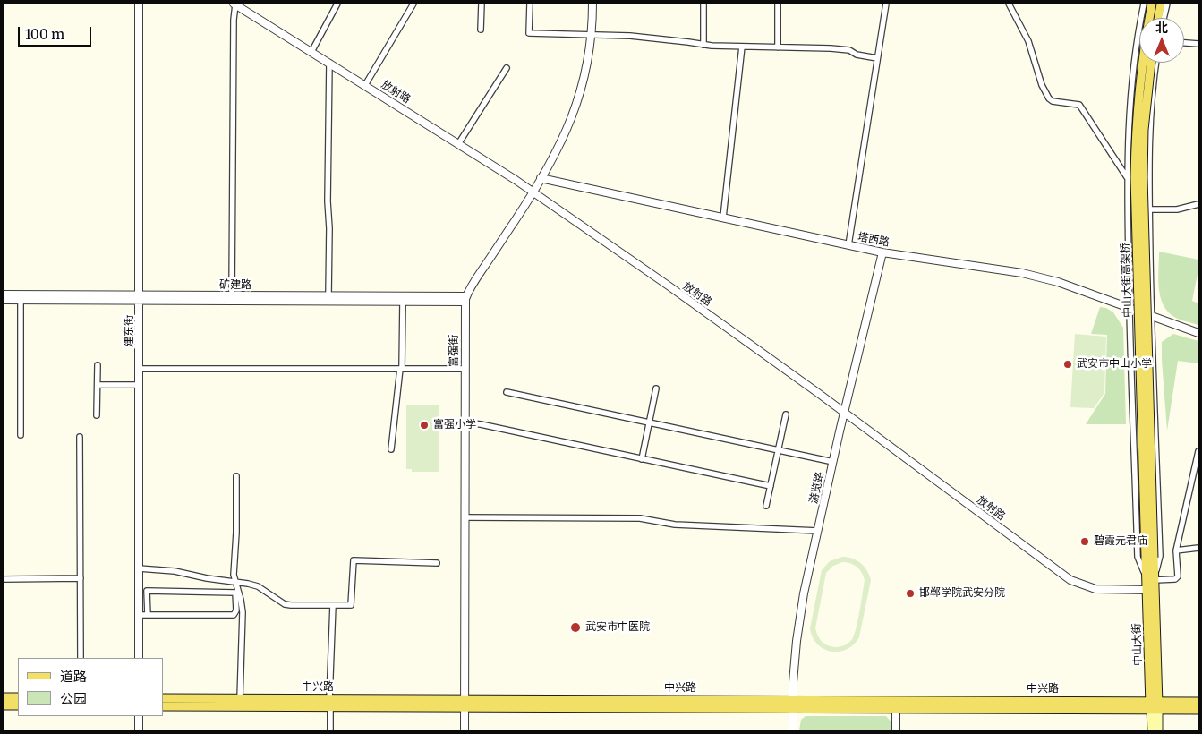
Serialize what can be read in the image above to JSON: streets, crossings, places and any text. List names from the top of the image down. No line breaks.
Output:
{"streets":{"main road":["中山大街高架桥","中山大街","中兴路"],"street":["放射路","塔西路","矿建路","建东街","富强街","游览路"]},"crossings":[["放射路","富强街"],["放射路","游览路"],["放射路","中山大街"],["塔西路","富强街"],["塔西路","游览路"],["中山大街高架桥","中山大街"],["矿建路","建东街"],["矿建路","富强街"],["富强街","中兴路"],["游览路","中兴路"],["中山大街","中兴路"]],"places":["武安市中山小学","富强小学","碧霞元君庙","邯郸学院武安分院","武安市中医院"],"legend":["道路","公园"],"scale_bar":"100 m","north":"top"}
